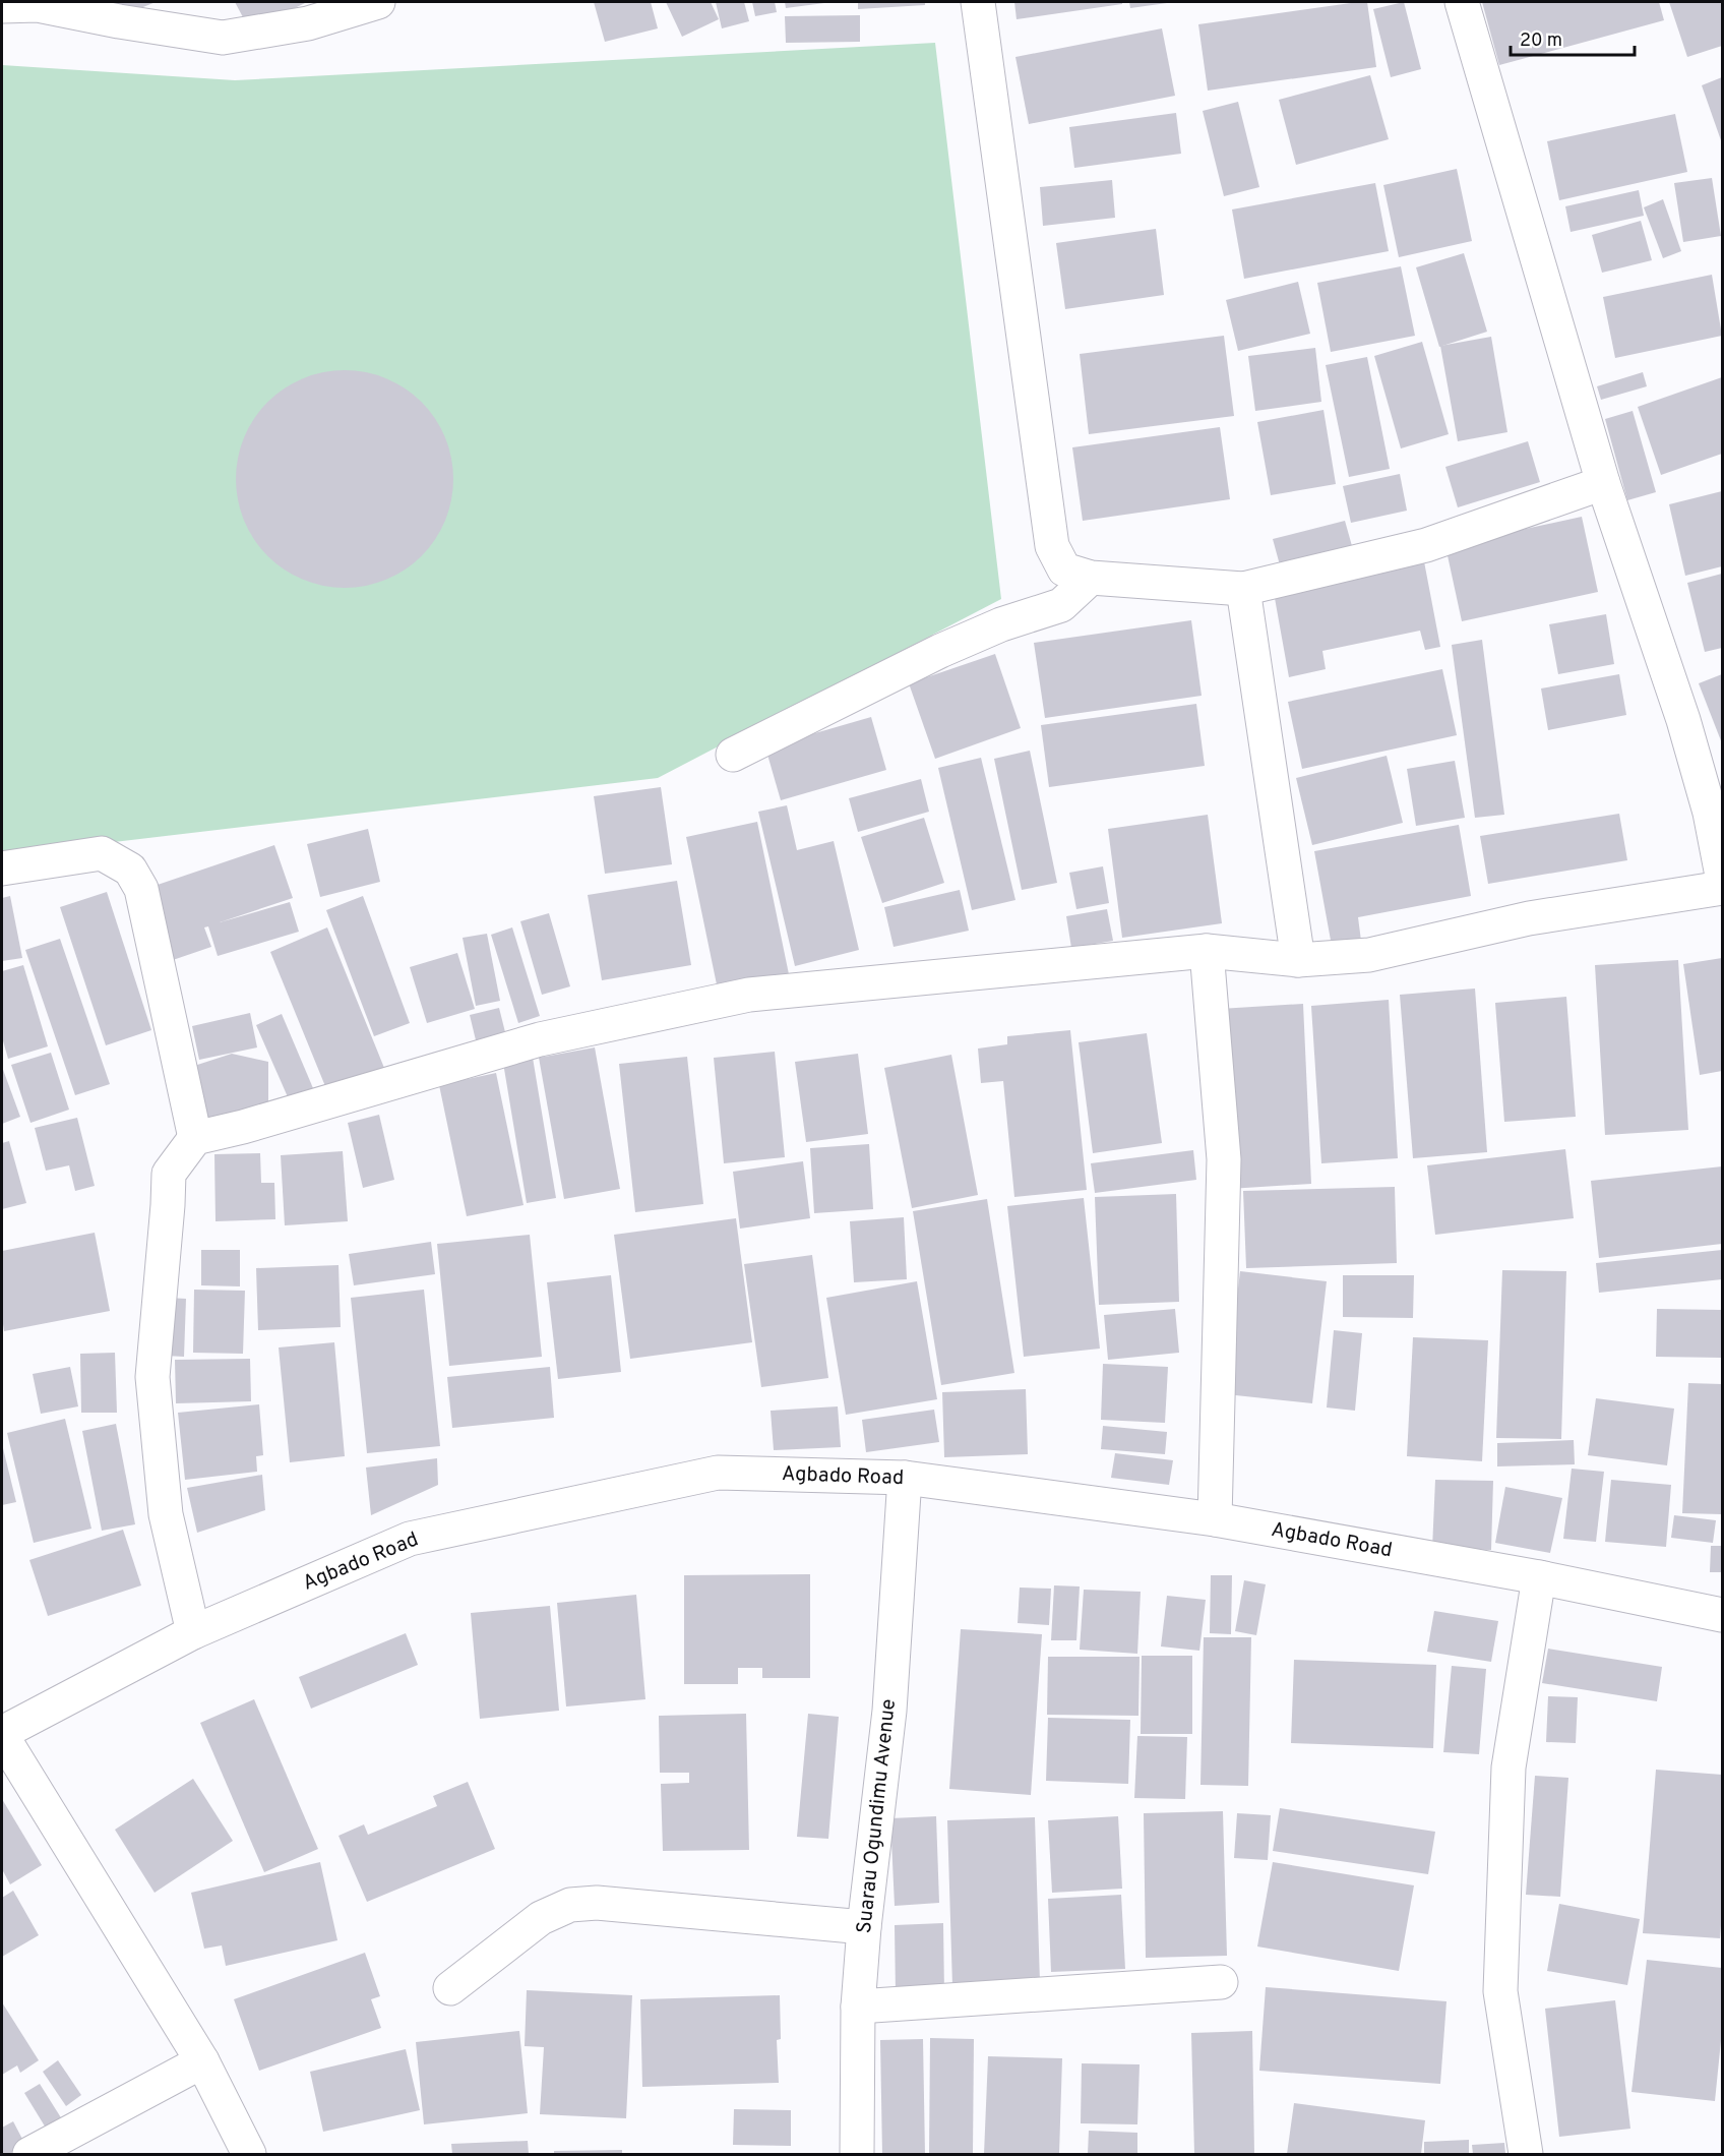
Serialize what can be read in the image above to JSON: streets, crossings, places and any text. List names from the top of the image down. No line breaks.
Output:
{"streets":{"street":["Agbado Road","Suarau Ogundimu Avenue"]},"crossings":[["Agbado Road","Suarau Ogundimu Avenue"]],"scale_bar":"20 m"}
